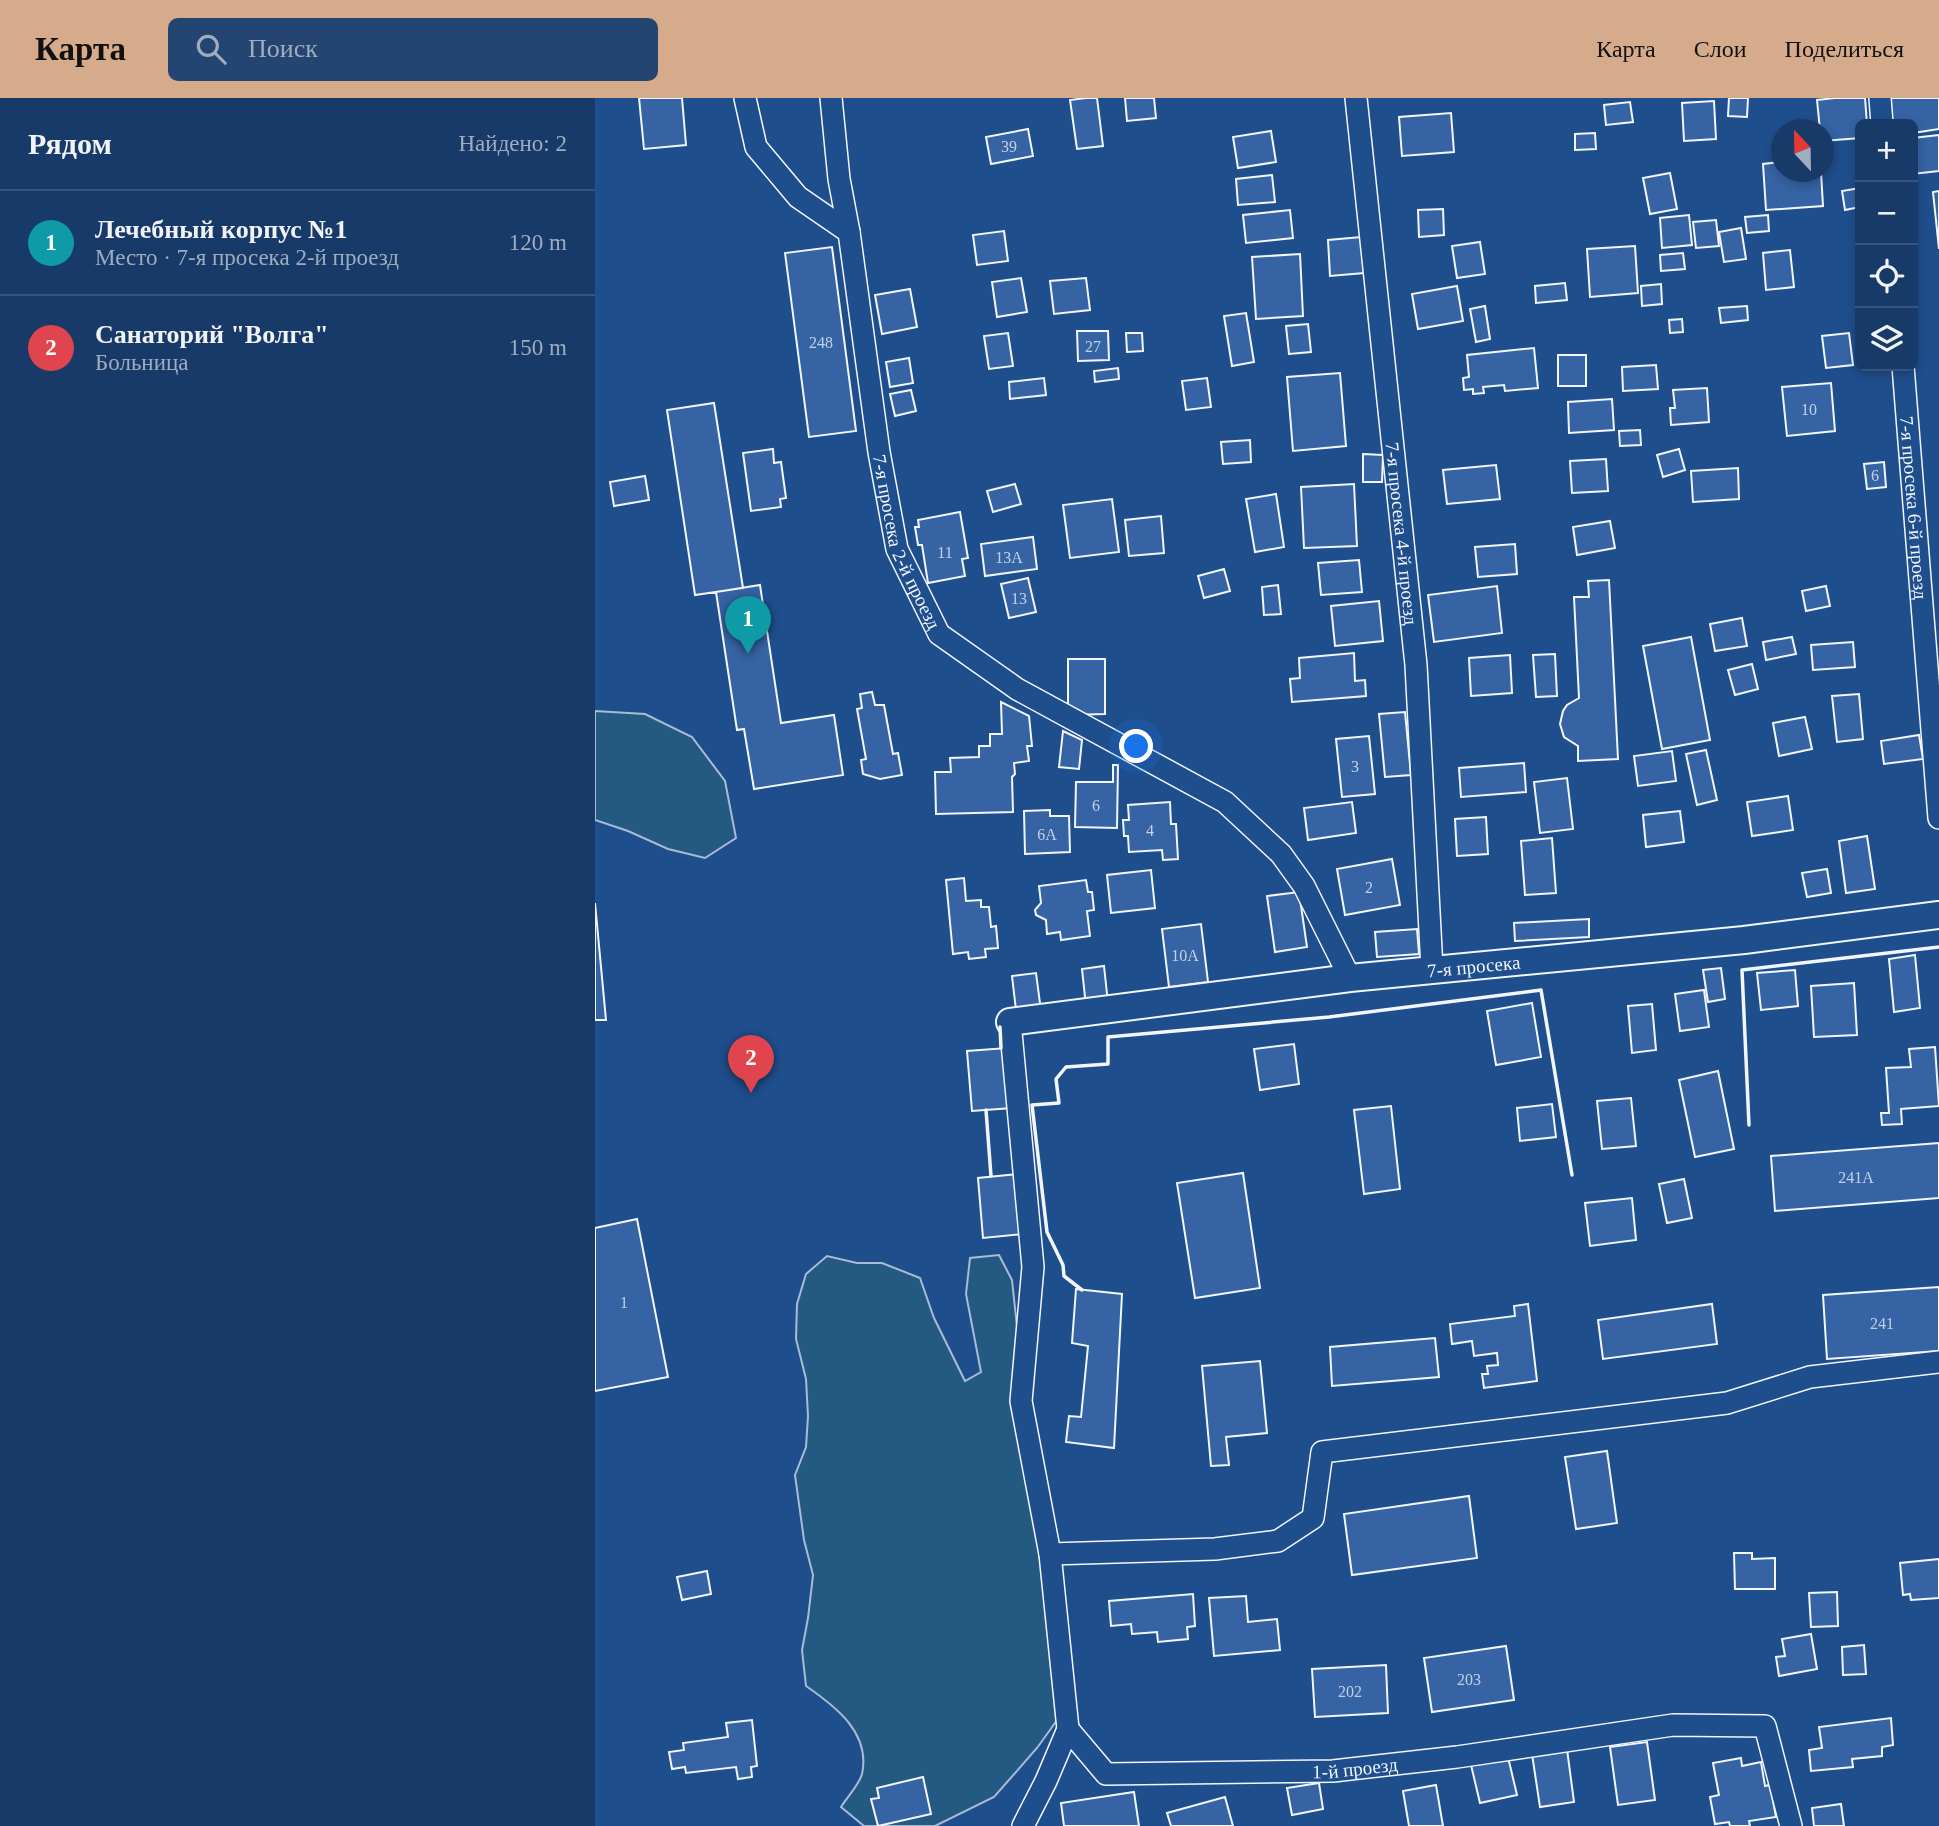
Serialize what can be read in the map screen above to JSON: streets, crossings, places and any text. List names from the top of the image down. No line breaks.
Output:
{"streets":{"street":["7-я просека 6-й проезд","7-я просека 4-й проезд","7-я просека 2-й проезд","7-я просека","1-й проезд"]},"crossings":[["7-я просека 4-й проезд","7-я просека"],["7-я просека 2-й проезд","7-я просека"]],"house_numbers":["39","248","27","10","6","11","13А","13","3","6","4","6А","2","10А","241А","1","241","203","202"],"north":"top","page":{"header":"Карта","search":"Поиск","nav":["Карта","Слои","Поделиться"],"heading":["Рядом","Найдено: 2"],"map_buttons":["+","−"],"list":[{"mark":"1","name":"Лечебный корпус №1","note":"Место · 7-я просека 2-й проезд","value":"120 m"},{"mark":"2","name":"Санаторий \"Волга\"","note":"Больница","value":"150 m"}],"pins":["1","2"]}}
